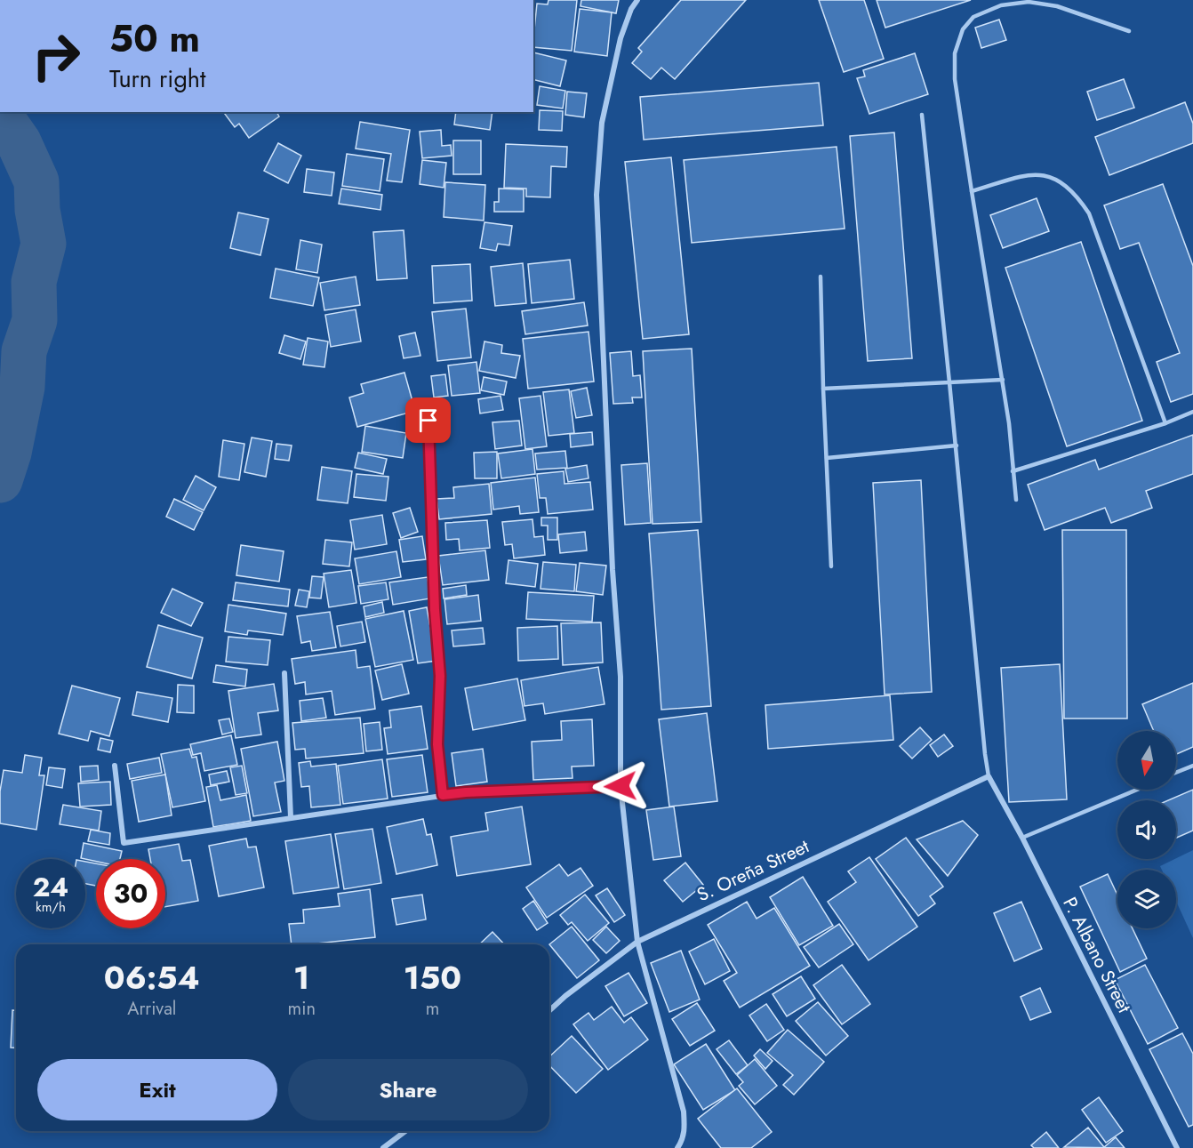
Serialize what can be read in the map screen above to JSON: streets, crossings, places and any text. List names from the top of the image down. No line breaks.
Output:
{"streets":{"street":["S. Oreña Street","P. Albano Street"]},"crossings":[["S. Oreña Street","P. Albano Street"]],"north":"bottom","page":{"turn":["50 m","Turn right"],"speed":"24 km/h","limit":"30","eta":["06:54","Arrival","1","min","150","m"],"buttons":["Exit","Share"]}}
